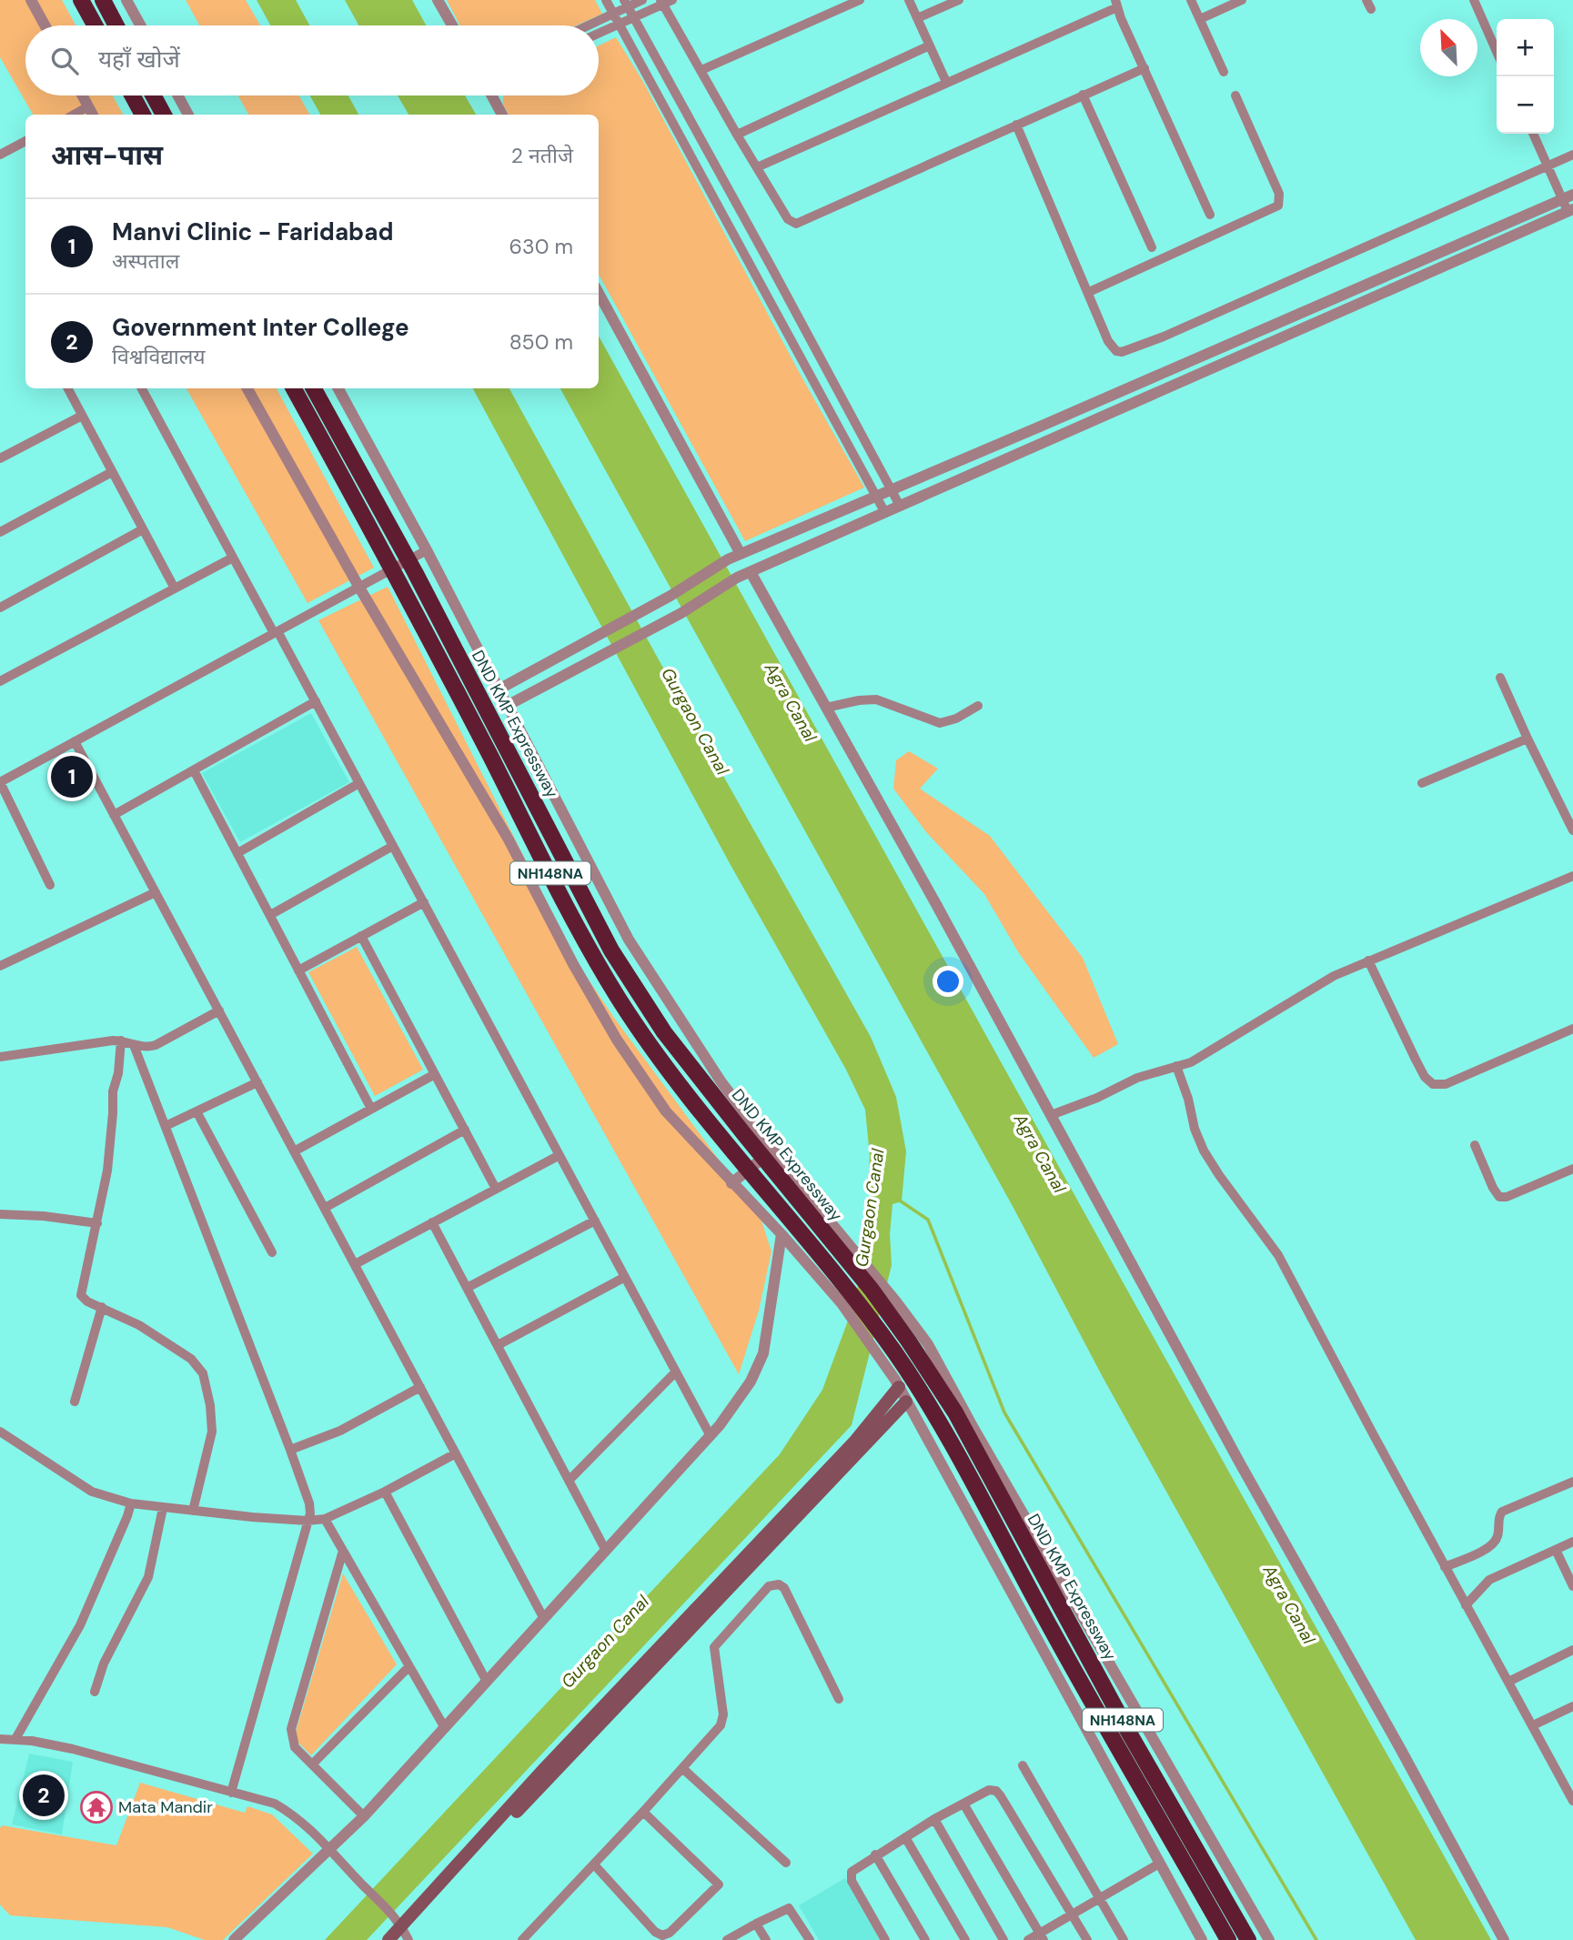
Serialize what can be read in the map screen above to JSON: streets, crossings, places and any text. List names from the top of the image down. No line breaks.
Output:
{"streets":{"highway":["DND KMP Expressway","NH148NA"]},"water":["Agra Canal","Gurgaon Canal"],"places":{"temple":["Mata Mandir"]},"north":"top left","page":{"map_buttons":["+","−"],"search":"यहाँ खोजें","heading":["आस-पास","2 नतीजे"],"list":[{"mark":"1","name":"Manvi Clinic - Faridabad","note":"अस्पताल","value":"630 m"},{"mark":"2","name":"Government Inter College","note":"विश्वविद्यालय","value":"850 m"}],"pins":["1","2"]}}
